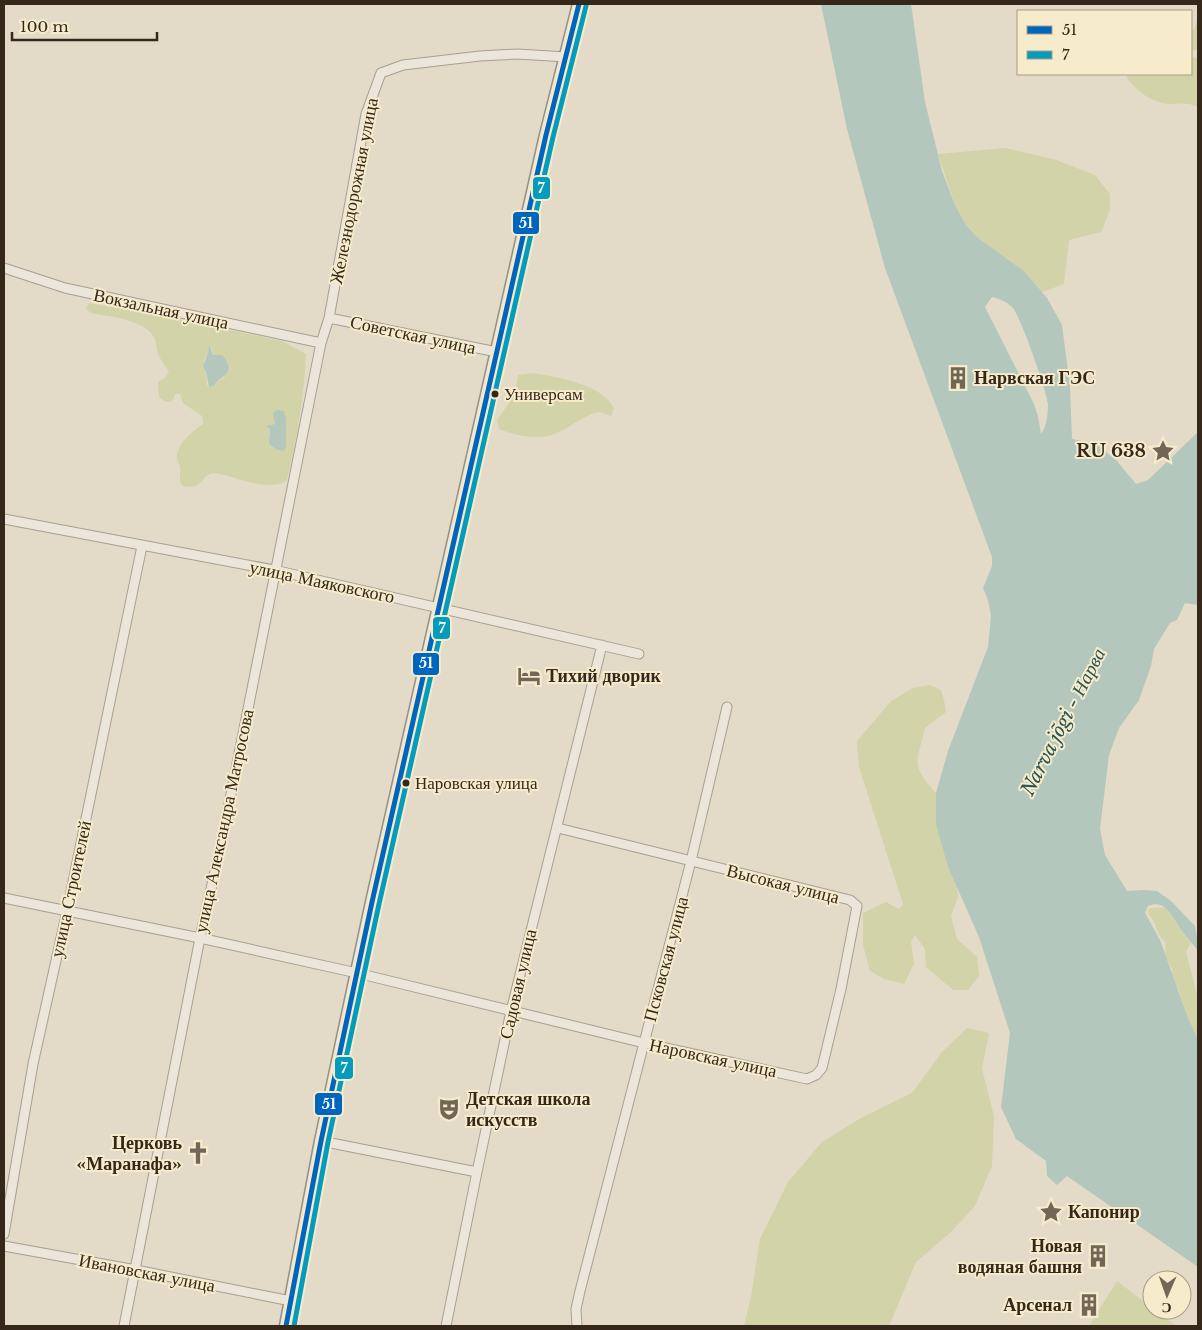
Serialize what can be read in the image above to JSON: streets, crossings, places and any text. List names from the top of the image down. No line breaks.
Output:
{"streets":{"street":["Железнодорожная улица","Вокзальная улица","Советская улица","улица Маяковского","улица Александра Матросова","Высокая улица","улица Строителей","Псковская улица","Садовая улица","Наровская улица","Ивановская улица"]},"crossings":[["Железнодорожная улица","Советская улица"],["Железнодорожная улица","улица Александра Матросова"],["Вокзальная улица","улица Александра Матросова"],["Советская улица","улица Александра Матросова"],["улица Маяковского","улица Александра Матросова"],["улица Маяковского","улица Строителей"],["улица Маяковского","Садовая улица"],["улица Александра Матросова","Наровская улица"],["улица Александра Матросова","Ивановская улица"],["Высокая улица","Псковская улица"],["Высокая улица","Садовая улица"],["Высокая улица","Наровская улица"],["улица Строителей","Наровская улица"],["Псковская улица","Наровская улица"],["Садовая улица","Наровская улица"]],"water":["Narva jõgi - Нарва"],"places":{"building":["Нарвская ГЭС","Новая водяная башня","Арсенал"],"other":["Универсам","Наровская улица"],"place":["RU 638","Капонир"],"hotel":["Тихий дворик"],"theatre":["Детская школа искусств"],"church":["Церковь «Маранафа»"]},"lines":["transit line 51","transit line 7"],"legend":["51","7"],"scale_bar":"100 m","north":"bottom"}
